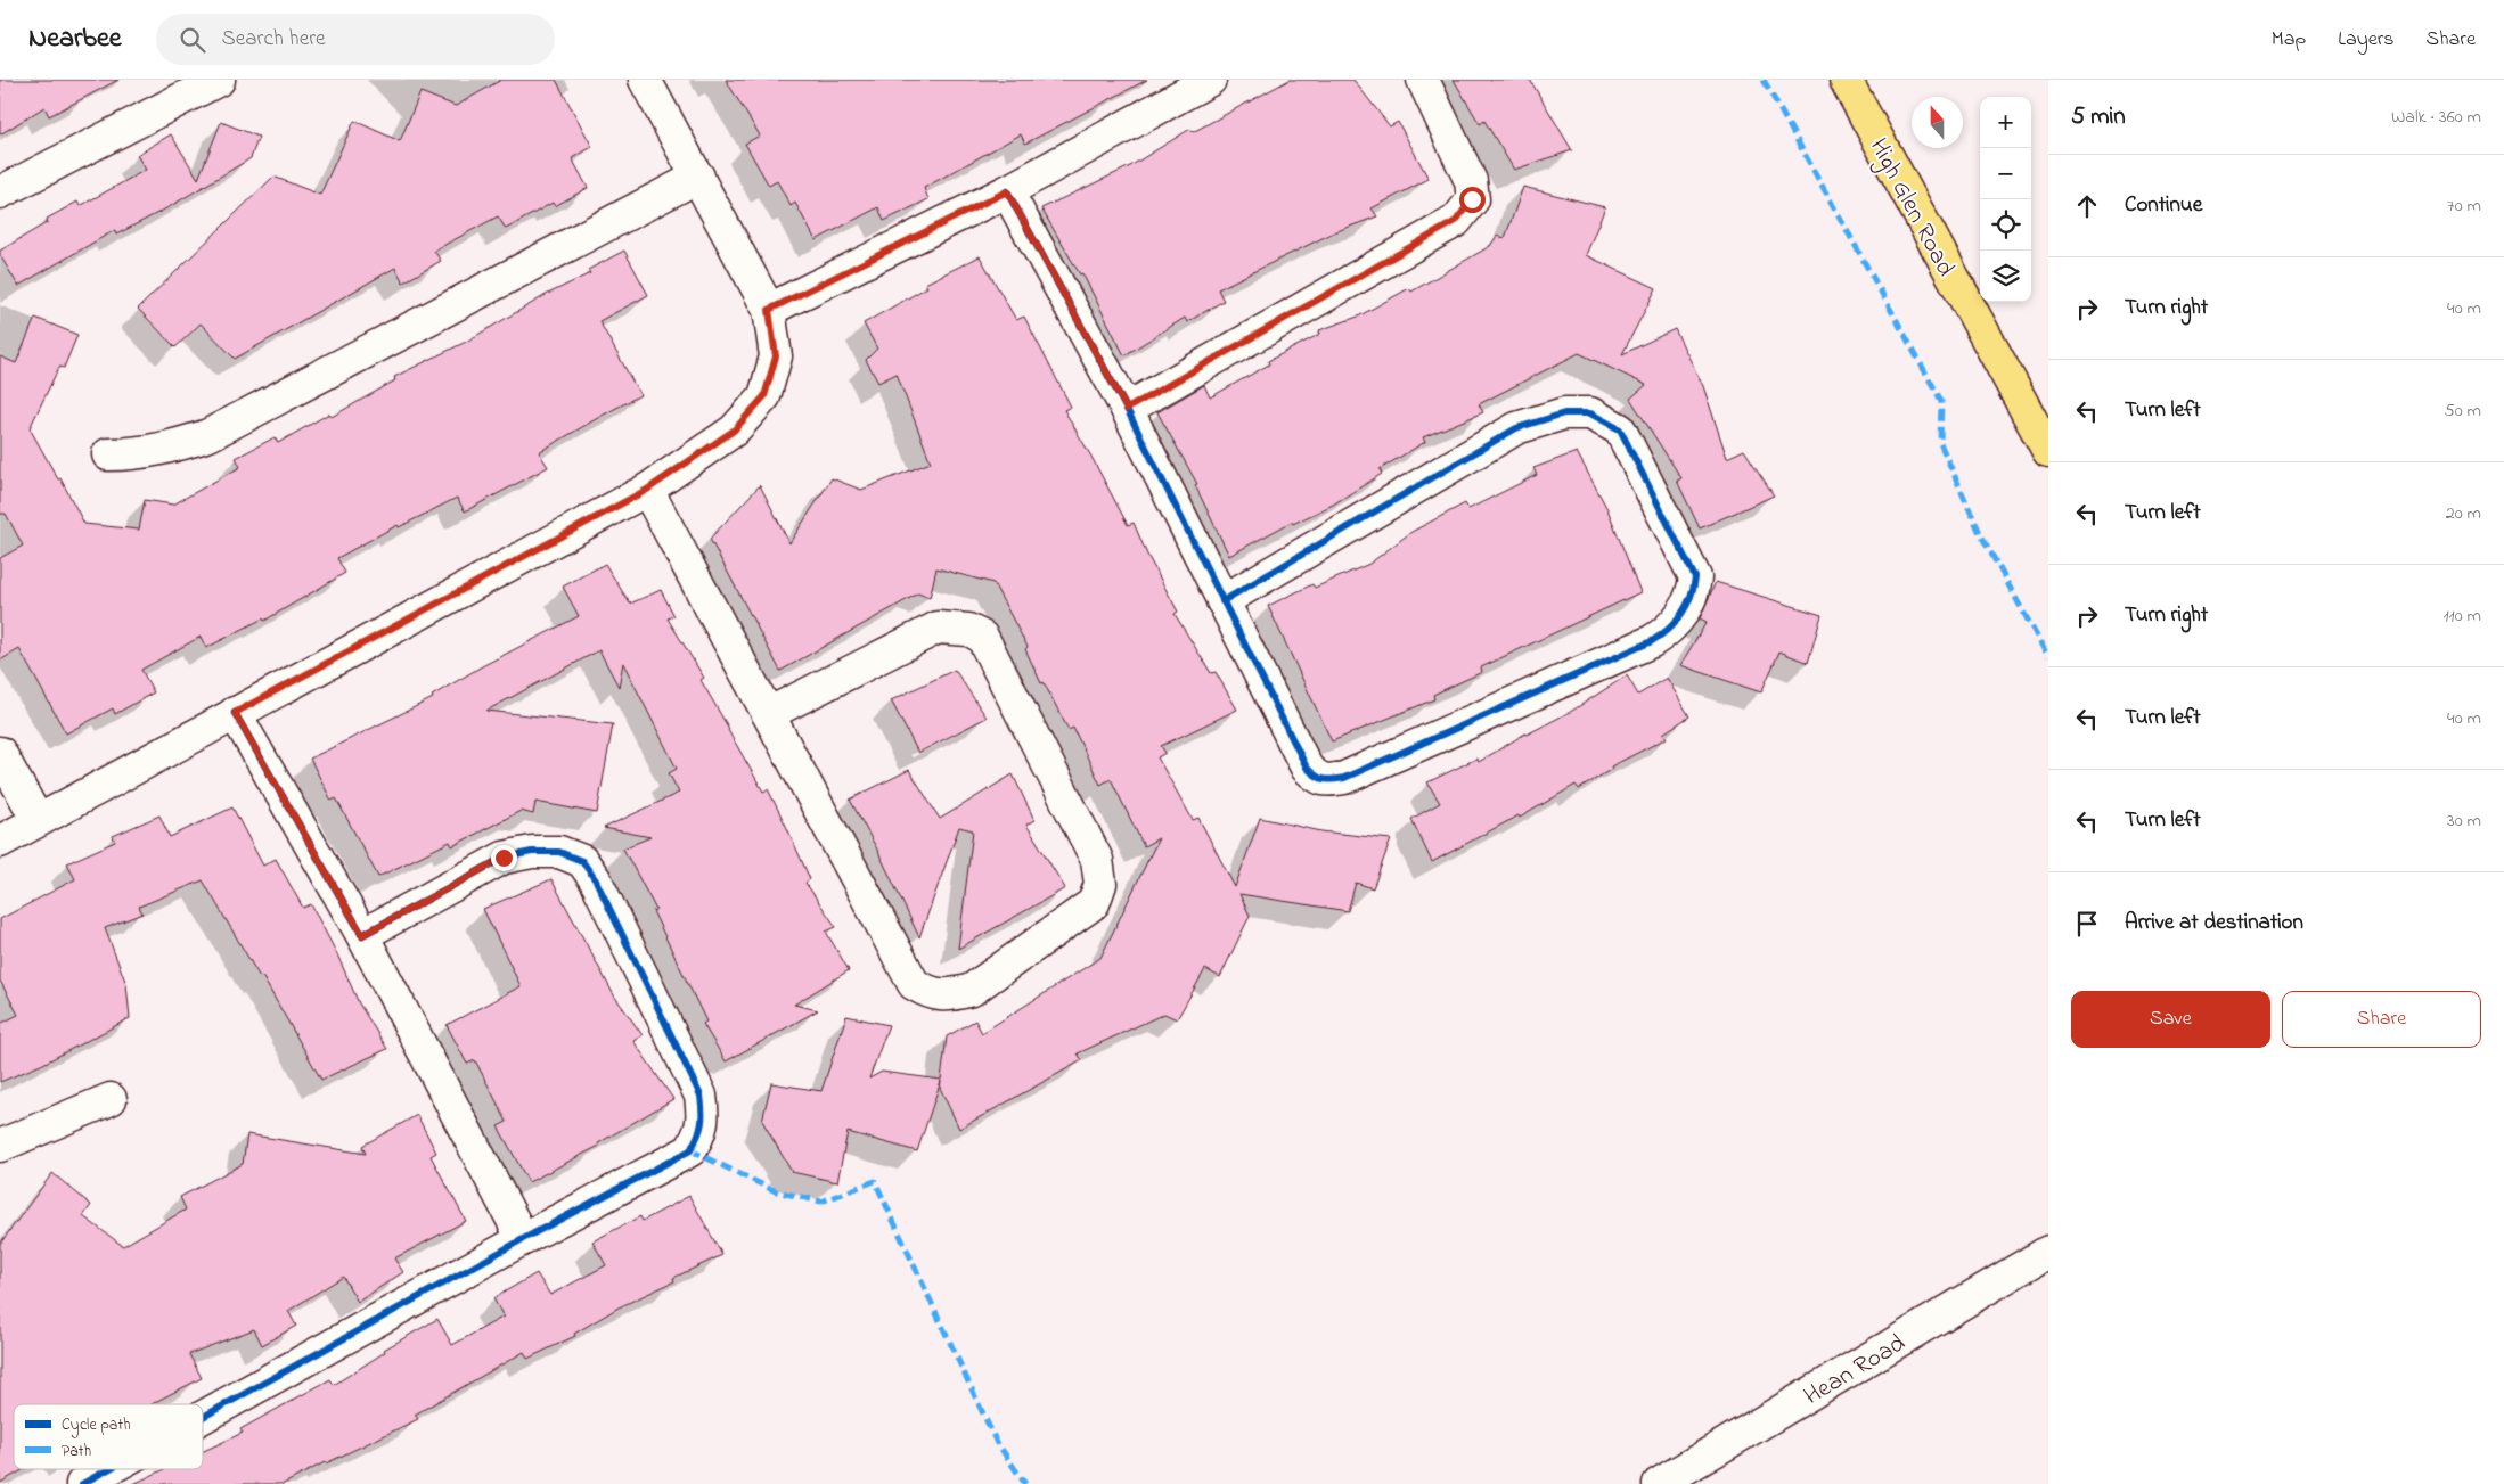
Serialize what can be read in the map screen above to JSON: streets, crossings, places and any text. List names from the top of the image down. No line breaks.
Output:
{"streets":{"main road":["High Glen Road"],"street":["Hean Road"]},"legend":["Cycle path","Path"],"north":"top","page":{"header":"Nearbee","search":"Search here","nav":["Map","Layers","Share"],"heading":["5 min","Walk · 360 m"],"map_buttons":["+","−"],"list":[["Continue","70 m"],["Turn right","40 m"],["Turn left","50 m"],["Turn left","20 m"],["Turn right","110 m"],["Turn left","40 m"],["Turn left","30 m"],"Arrive at destination"],"buttons":["Save","Share"]}}
